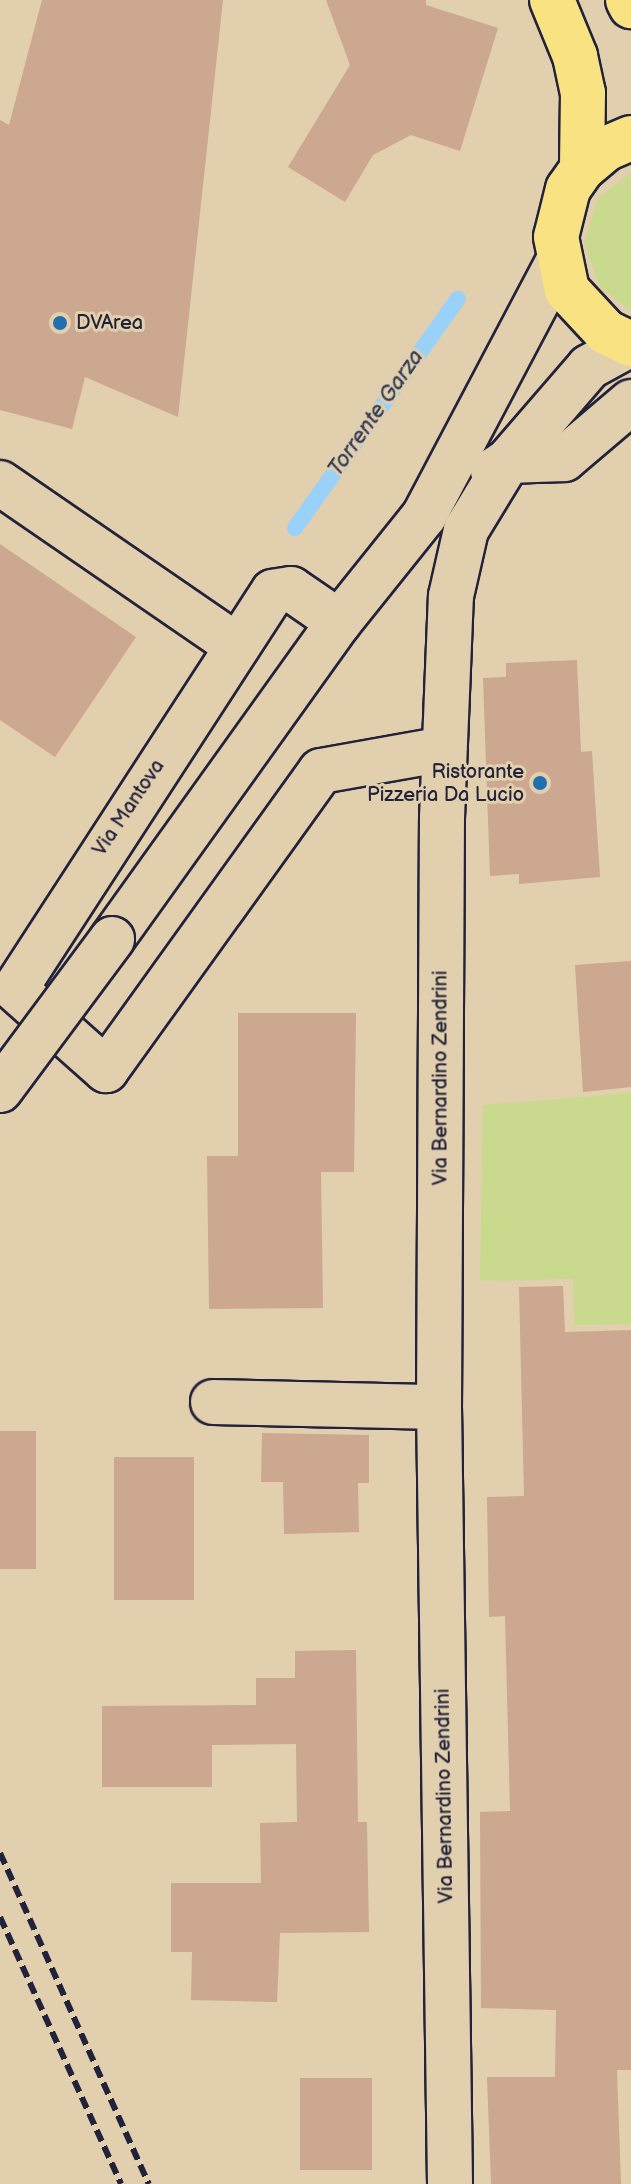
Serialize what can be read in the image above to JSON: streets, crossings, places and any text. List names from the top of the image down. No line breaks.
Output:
{"streets":{"street":["Via Mantova","Via Bernardino Zendrini"]},"crossings":[["Via Mantova","Via Bernardino Zendrini"]],"water":["Torrente Garza"],"places":["DVArea","Ristorante Pizzeria Da Lucio"]}
